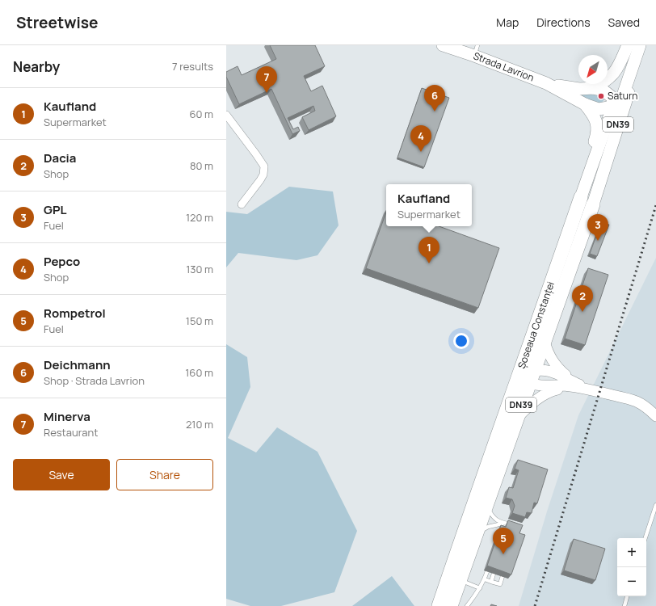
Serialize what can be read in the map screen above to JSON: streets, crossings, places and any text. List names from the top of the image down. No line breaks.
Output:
{"streets":{"highway":["DN39","Șoseaua Constanței"],"main road":["Strada Lavrion"]},"places":["Saturn"],"north":"bottom left","page":{"header":"Streetwise","nav":["Map","Directions","Saved"],"heading":["Nearby","7 results"],"pins":["7","6","4","3","1","2","5"],"list":[{"mark":"1","name":"Kaufland","note":"Supermarket","value":"60 m"},{"mark":"2","name":"Dacia","note":"Shop","value":"80 m"},{"mark":"3","name":"GPL","note":"Fuel","value":"120 m"},{"mark":"4","name":"Pepco","note":"Shop","value":"130 m"},{"mark":"5","name":"Rompetrol","note":"Fuel","value":"150 m"},{"mark":"6","name":"Deichmann","note":"Shop · Strada Lavrion","value":"160 m"},{"mark":"7","name":"Minerva","note":"Restaurant","value":"210 m"}],"popup":["Kaufland","Supermarket"],"buttons":["Save","Share"],"map_buttons":["+","−"]}}
